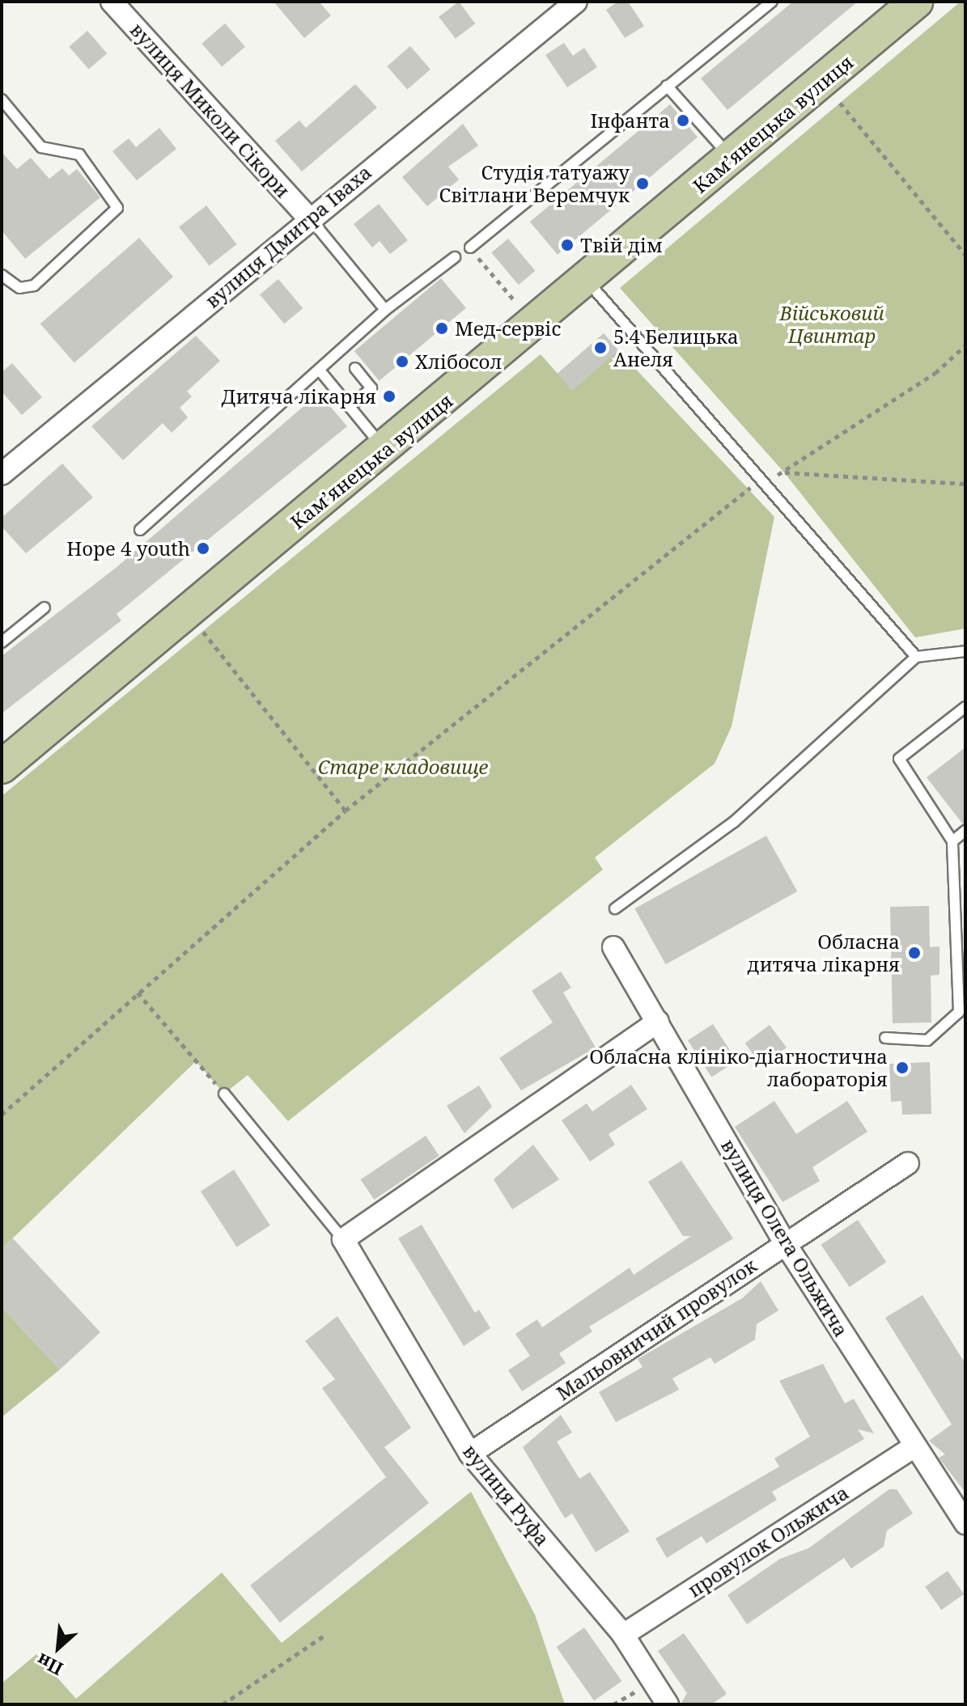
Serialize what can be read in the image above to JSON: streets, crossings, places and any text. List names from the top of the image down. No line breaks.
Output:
{"streets":{"main road":["Камʼянецька вулиця"],"street":["вулиця Миколи Сікори","вулиця Дмитра Іваха","вулиця Олега Ольжича","Мальовничий провулок","вулиця Руфа","провулок Ольжича"]},"crossings":[["вулиця Миколи Сікори","вулиця Дмитра Іваха"],["вулиця Олега Ольжича","Мальовничий провулок"],["вулиця Олега Ольжича","провулок Ольжича"],["Мальовничий провулок","вулиця Руфа"],["вулиця Руфа","провулок Ольжича"]],"parks":["Військовий Цвинтар","Старе кладовище"],"places":["Інфанта","Студія татуажу Світлани Веремчук","Твій дім","Мед-сервіс","5.4 Белицька Анеля","Хлібосол","Дитяча лікарня","Hope 4 youth","Обласна дитяча лікарня","Обласна клініко-діагностична лабораторія"],"north":"bottom left"}
